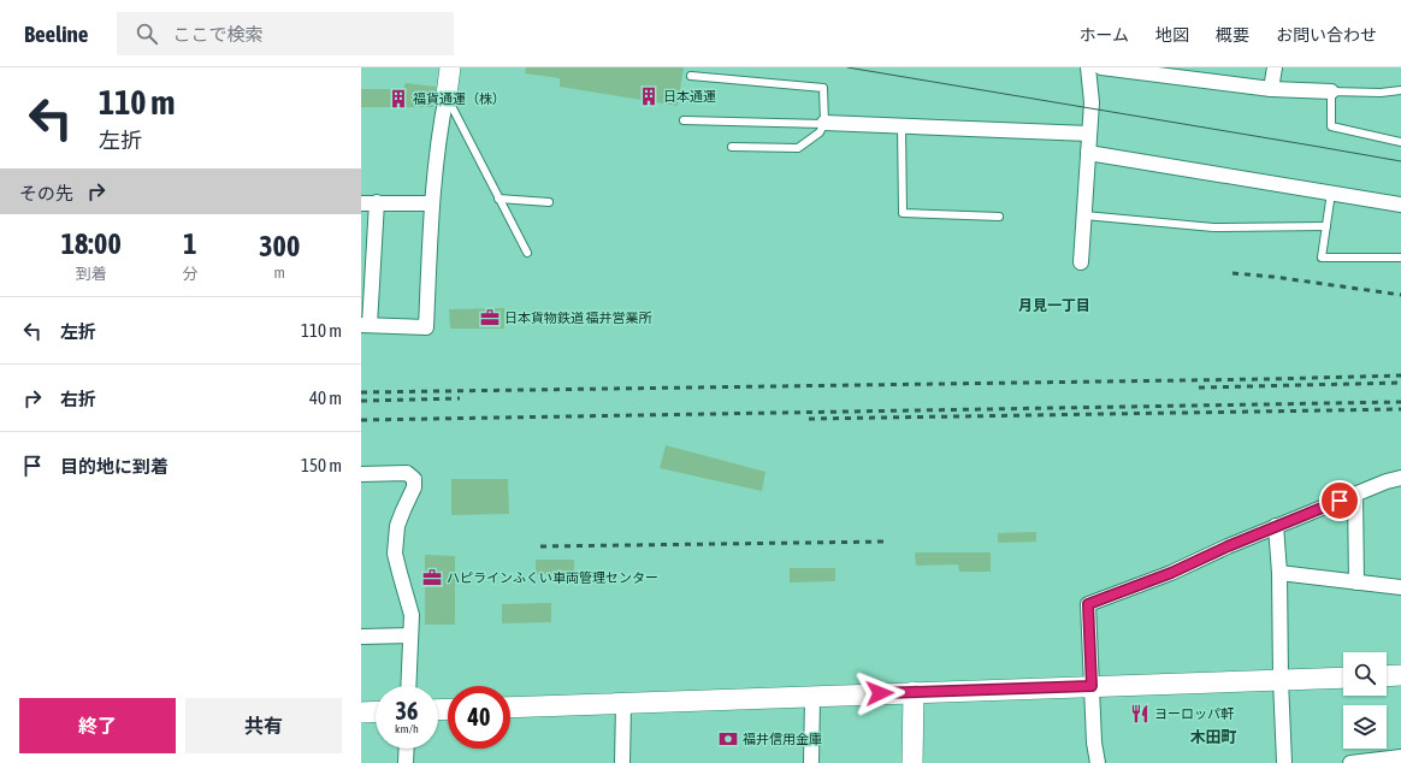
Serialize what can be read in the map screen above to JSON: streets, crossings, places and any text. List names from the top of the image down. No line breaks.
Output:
{"districts":["月見一丁目","木田町"],"places":{"building":["日本通運","福貨通運（株）"],"office":["日本貨物鉄道 福井営業所","ハピラインふくい車両管理センター"],"restaurant":["ヨーロッパ軒"],"bank":["福井信用金庫"]},"page":{"header":"Beeline","search":"ここで検索","nav":["ホーム","地図","概要","お問い合わせ"],"turn":["110 m","左折"],"then":"その先","eta":["18:00","到着","1","分","300","m"],"list":[{"name":"左折","value":"110 m"},{"name":"右折","value":"40 m"},{"name":"目的地に到着","value":"150 m"}],"speed":"36 km/h","limit":"40","buttons":["終了","共有"]}}
